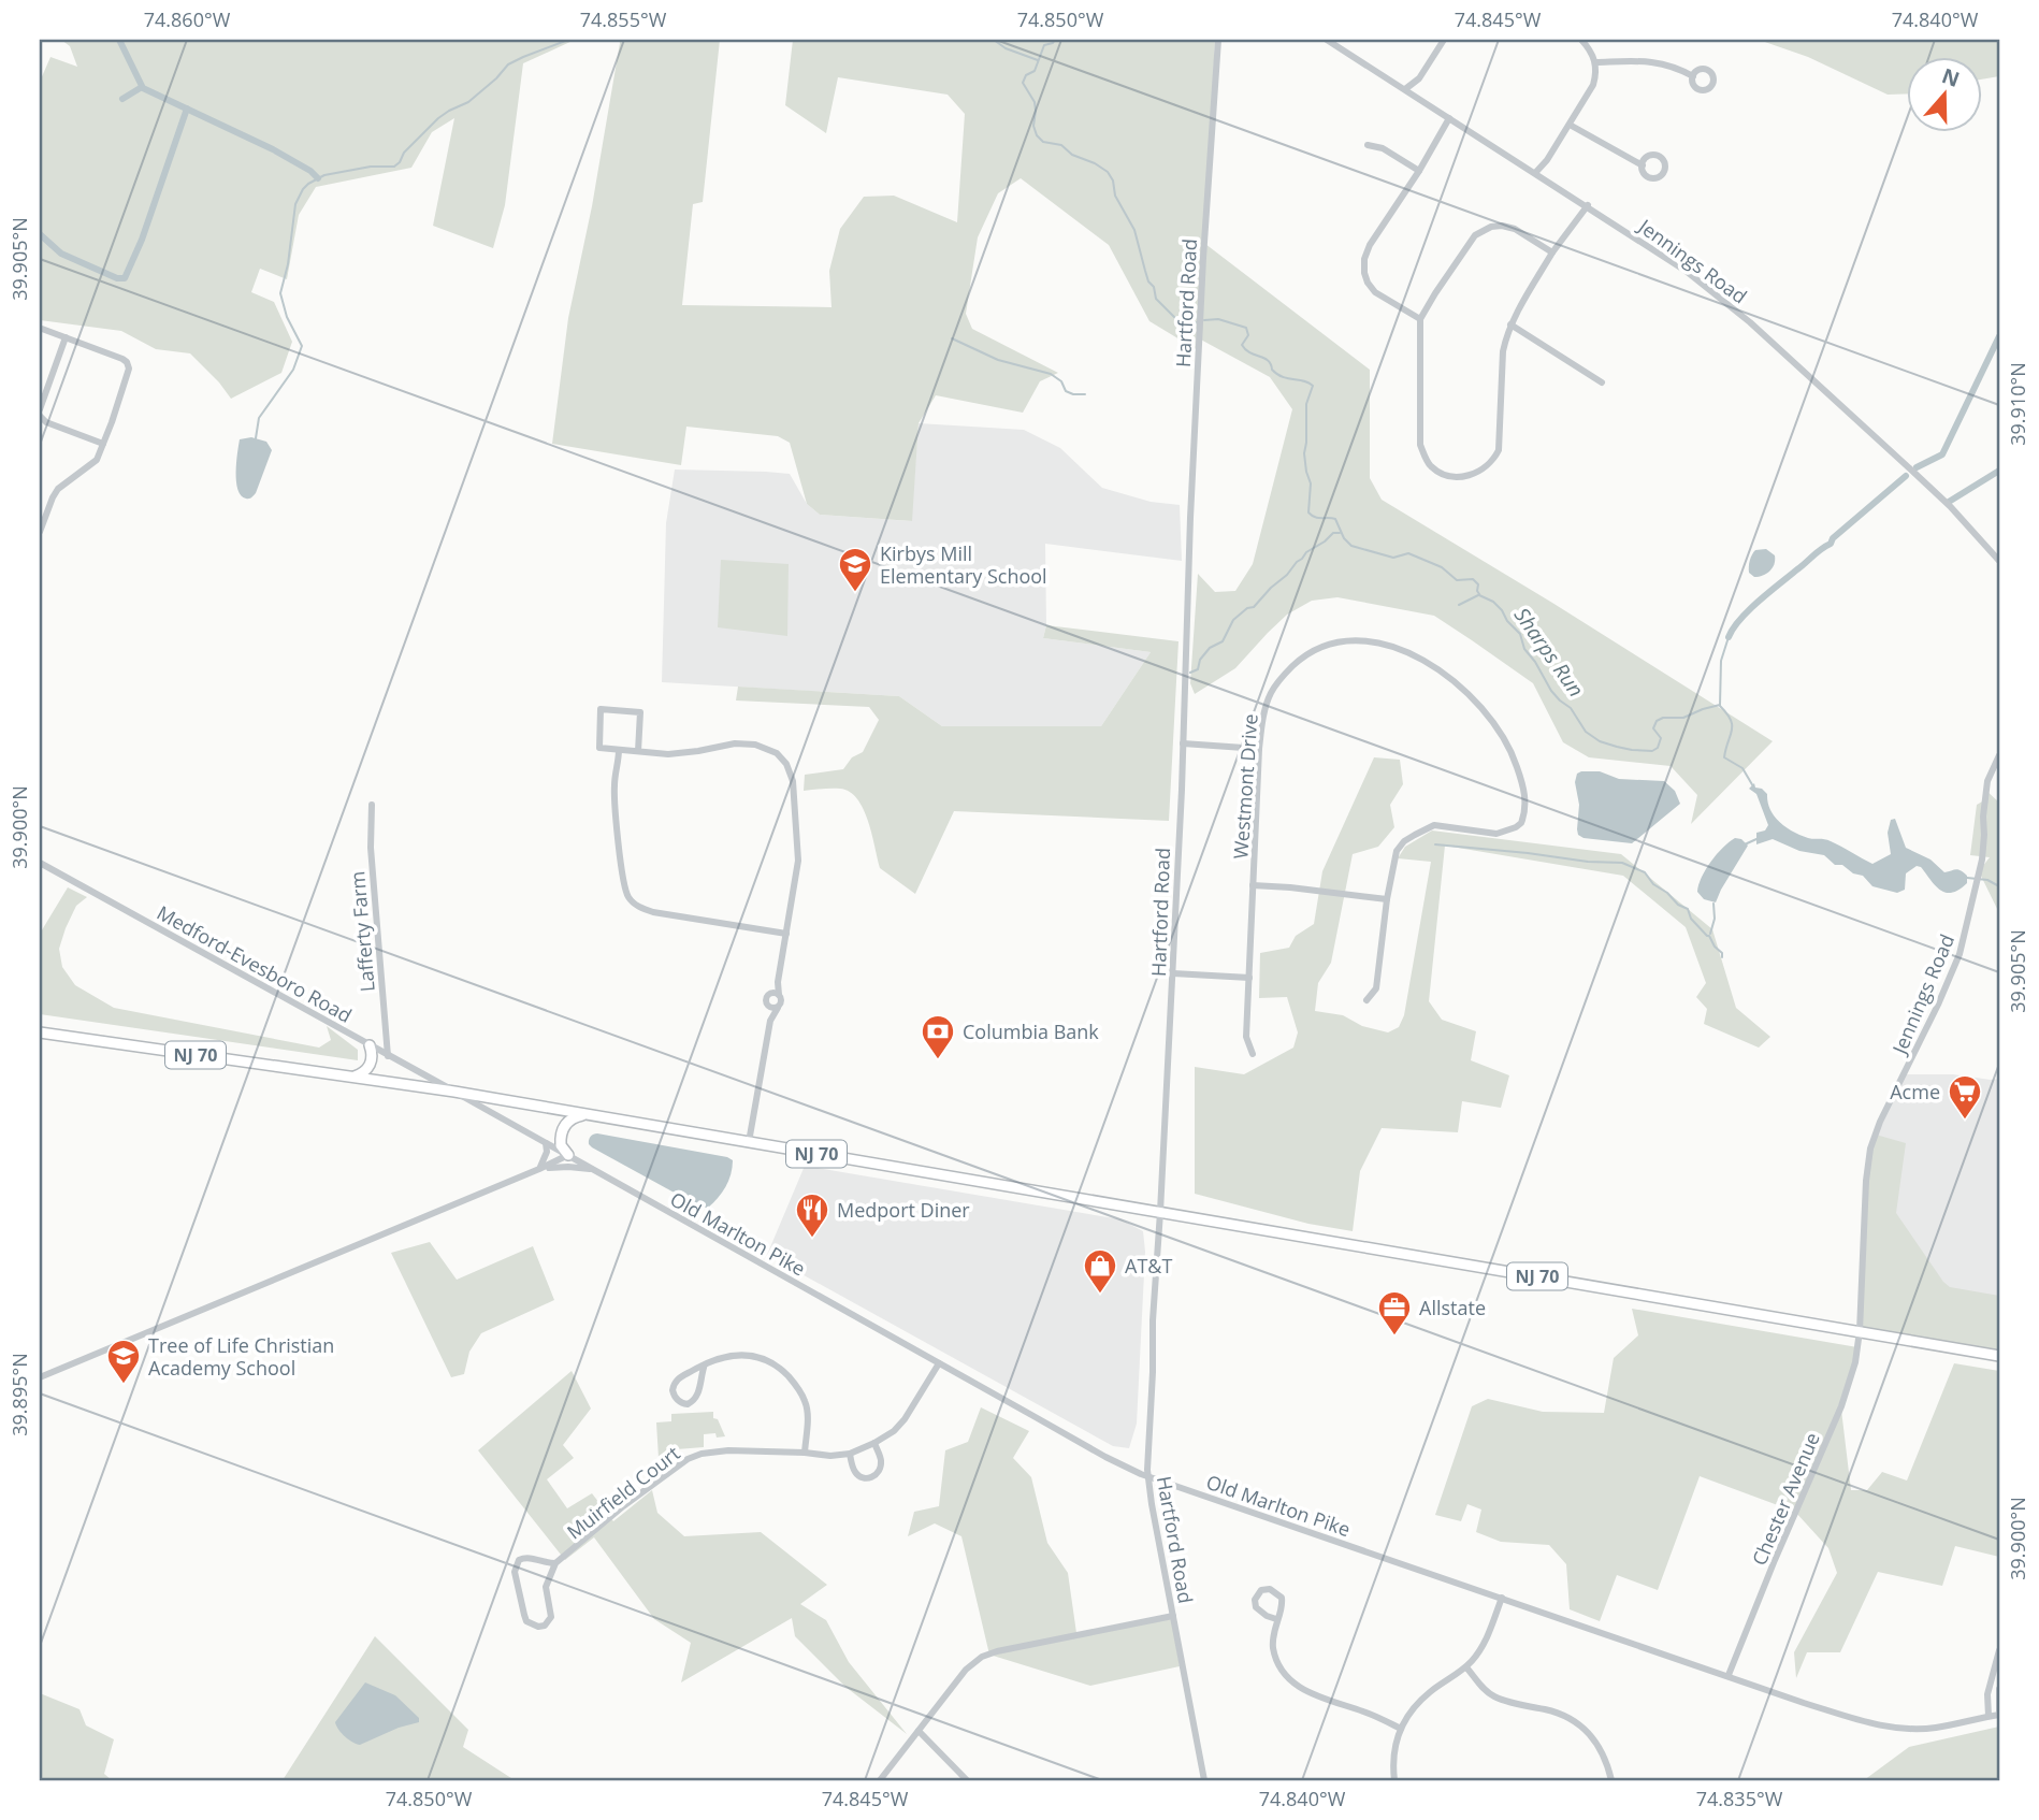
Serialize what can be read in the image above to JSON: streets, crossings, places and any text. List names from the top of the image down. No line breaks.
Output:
{"streets":{"highway":["NJ 70"],"street":["Jennings Road","Hartford Road","Westmont Drive","Lafferty Farm","Medford-Evesboro Road","Old Marlton Pike","Muirfield Court","Chester Avenue"]},"crossings":[["Jennings Road","NJ 70"],["Jennings Road","Chester Avenue"],["Hartford Road","NJ 70"],["Hartford Road","Old Marlton Pike"],["Lafferty Farm","Medford-Evesboro Road"],["Medford-Evesboro Road","NJ 70"],["Medford-Evesboro Road","Old Marlton Pike"],["NJ 70","Chester Avenue"],["Old Marlton Pike","Muirfield Court"],["Old Marlton Pike","Chester Avenue"]],"water":["Sharps Run"],"places":{"school or university":["Kirbys Mill Elementary School","Tree of Life Christian Academy School"],"bank":["Columbia Bank"],"supermarket":["Acme"],"restaurant":["Medport Diner"],"shop":["AT&T"],"office":["Allstate"]},"north":"top","coordinates":["74.860°W","74.855°W","74.850°W","74.845°W","74.840°W","39.905°N","39.910°N","39.900°N","39.895°N","74.835°W"]}
